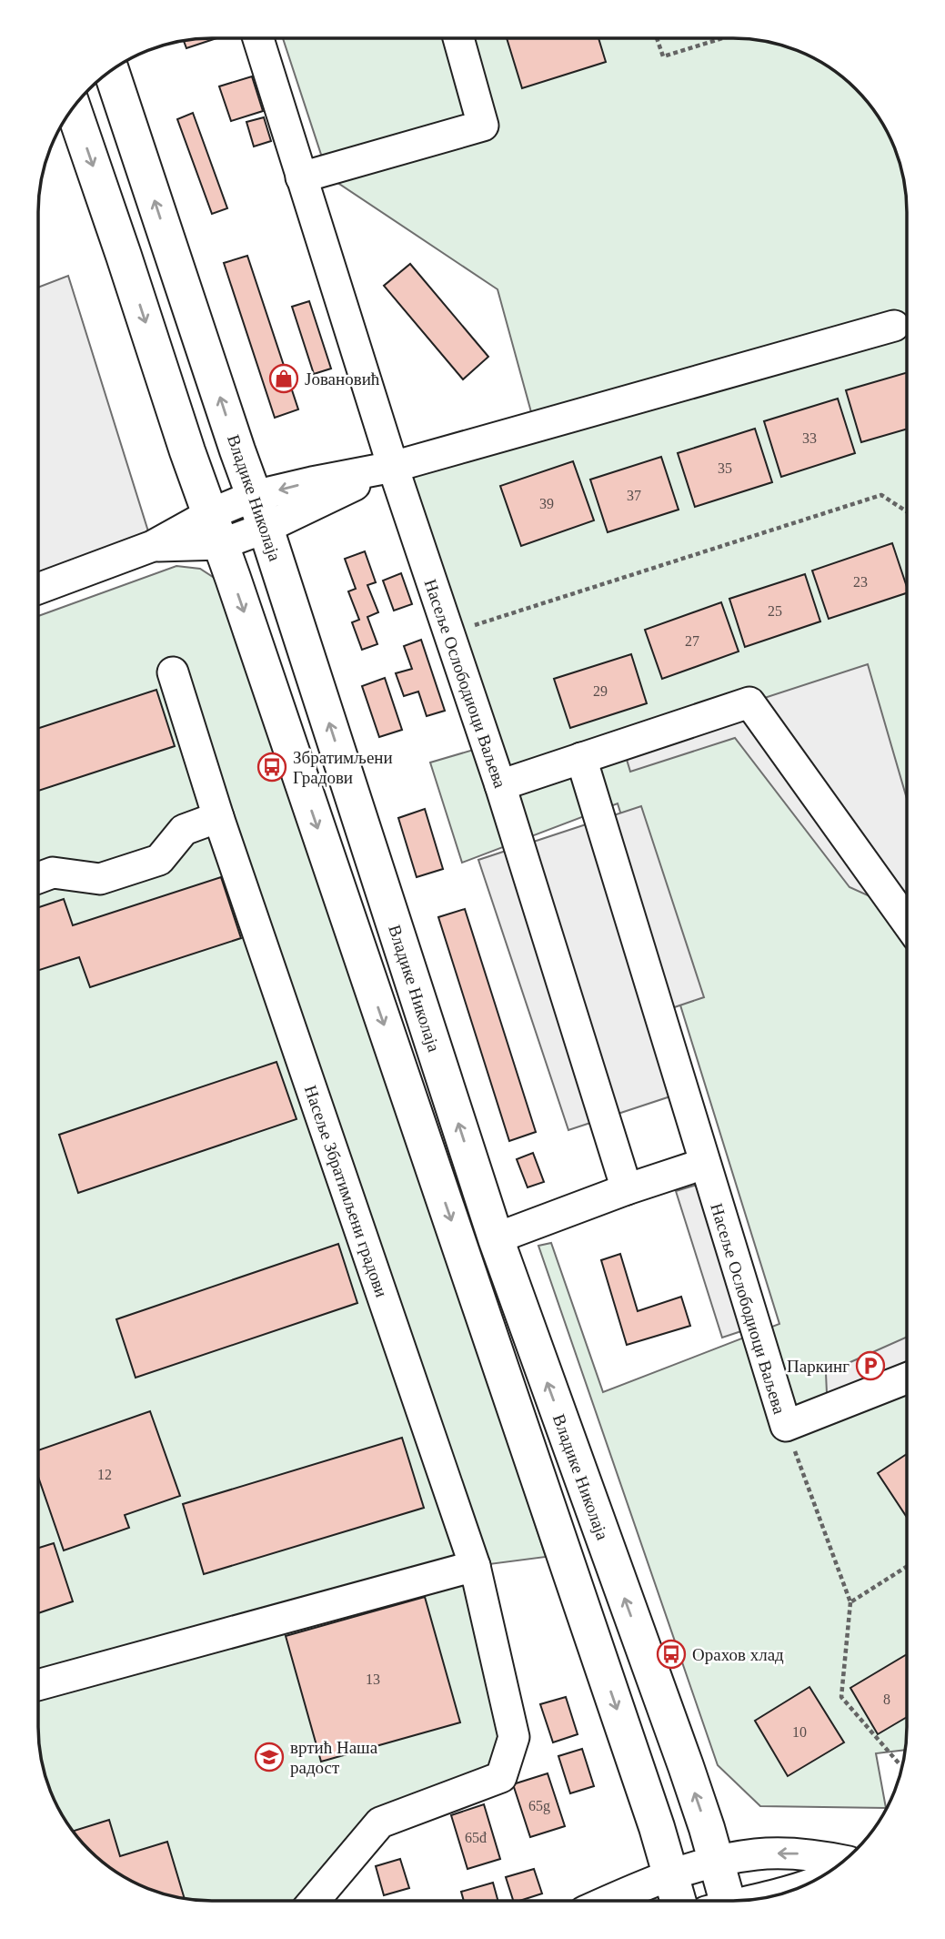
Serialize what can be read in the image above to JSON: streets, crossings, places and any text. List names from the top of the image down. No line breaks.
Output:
{"streets":{"main road":["Владике Николаја"],"street":["Насеље Ослободиоци Ваљева","Насеље Збратимљени градови"]},"places":{"shop":["Јовановић"],"bus stop":["Збратимљени Градови","Орахов хлад"],"parking":["Паркинг"],"school or university":["вртић Наша радост"]},"house_numbers":["33","35","37","39","23","25","27","29","12","13","8","10","65g","65đ"]}
